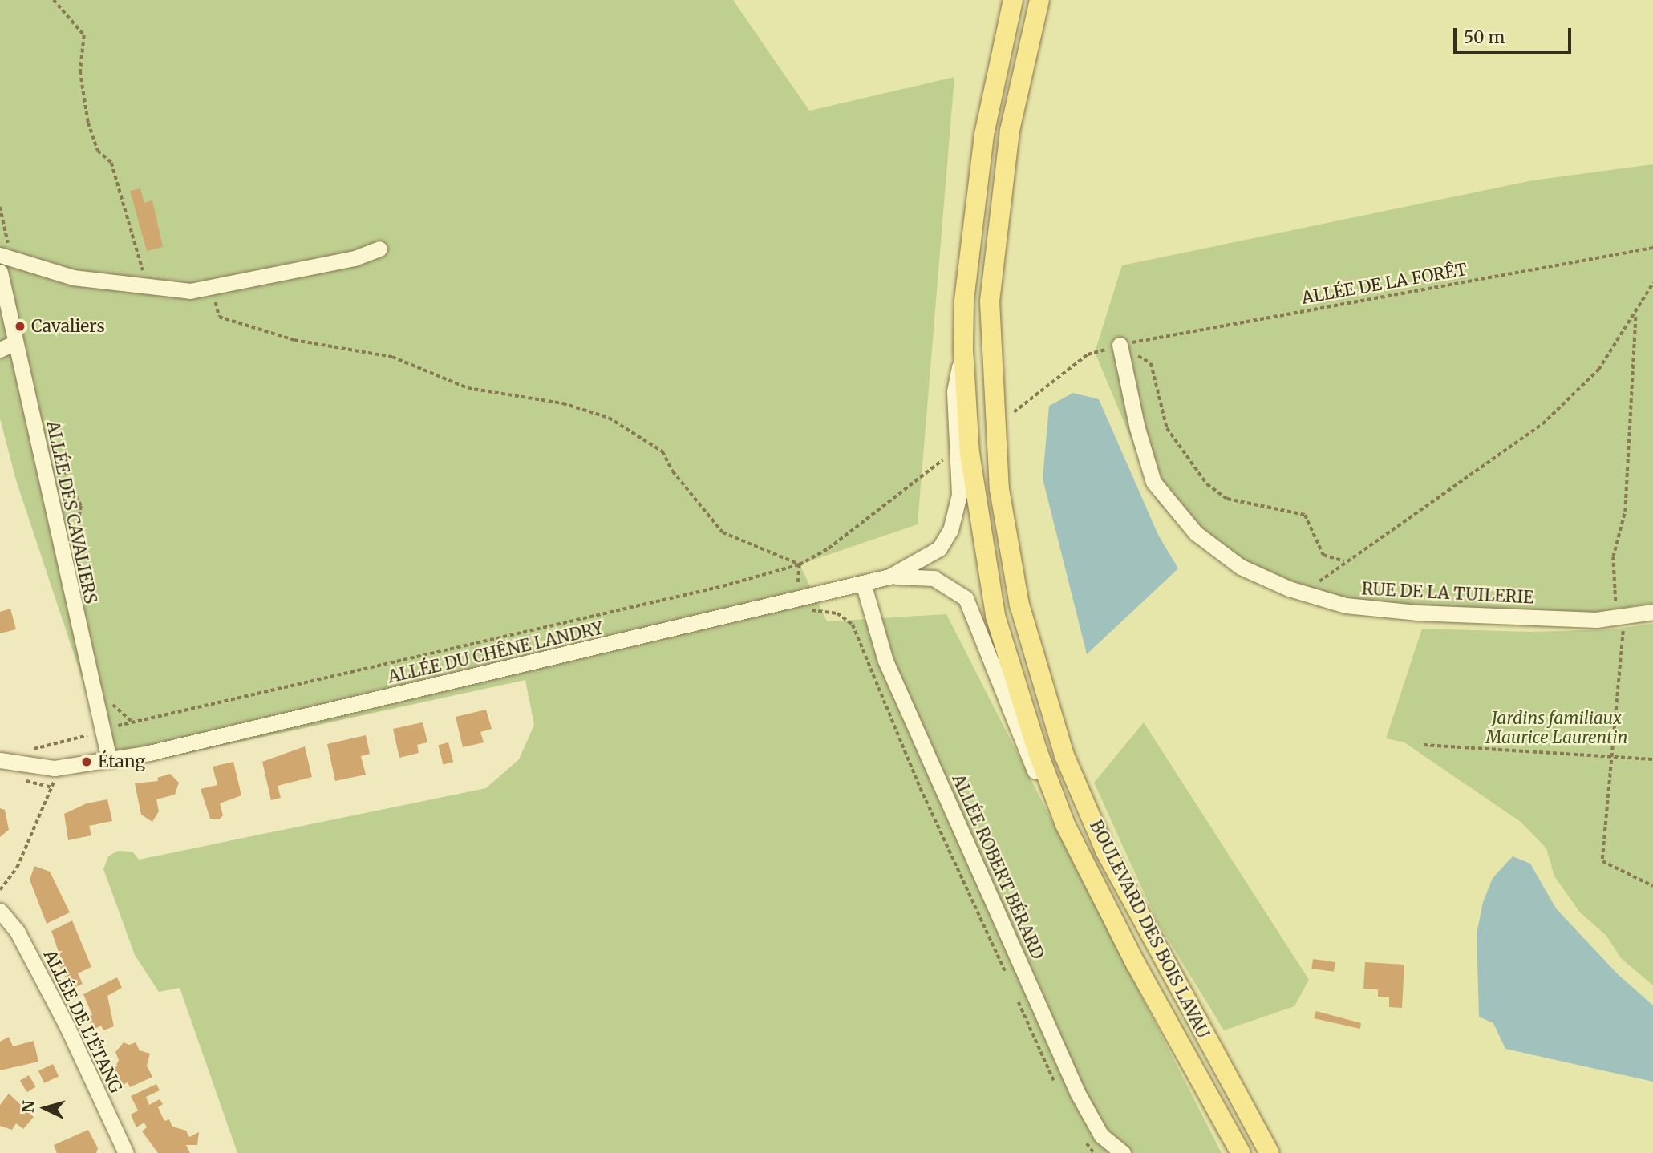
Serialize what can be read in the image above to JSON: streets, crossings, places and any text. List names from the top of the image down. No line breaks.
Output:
{"streets":{"main road":["BOULEVARD DES BOIS LAVAU"],"street":["ALLÉE DES CAVALIERS","RUE DE LA TUILERIE","ALLÉE DU CHÊNE LANDRY","ALLÉE ROBERT BÉRARD","ALLÉE DE L’ÉTANG"],"path":["ALLÉE DE LA FORÊT"]},"crossings":[["ALLÉE DE LA FORÊT","RUE DE LA TUILERIE"],["ALLÉE DES CAVALIERS","ALLÉE DU CHÊNE LANDRY"],["ALLÉE DU CHÊNE LANDRY","ALLÉE ROBERT BÉRARD"],["ALLÉE DU CHÊNE LANDRY","BOULEVARD DES BOIS LAVAU"]],"parks":["Jardins familiaux Maurice Laurentin"],"places":["Cavaliers","Étang"],"scale_bar":"50 m","north":"left"}
